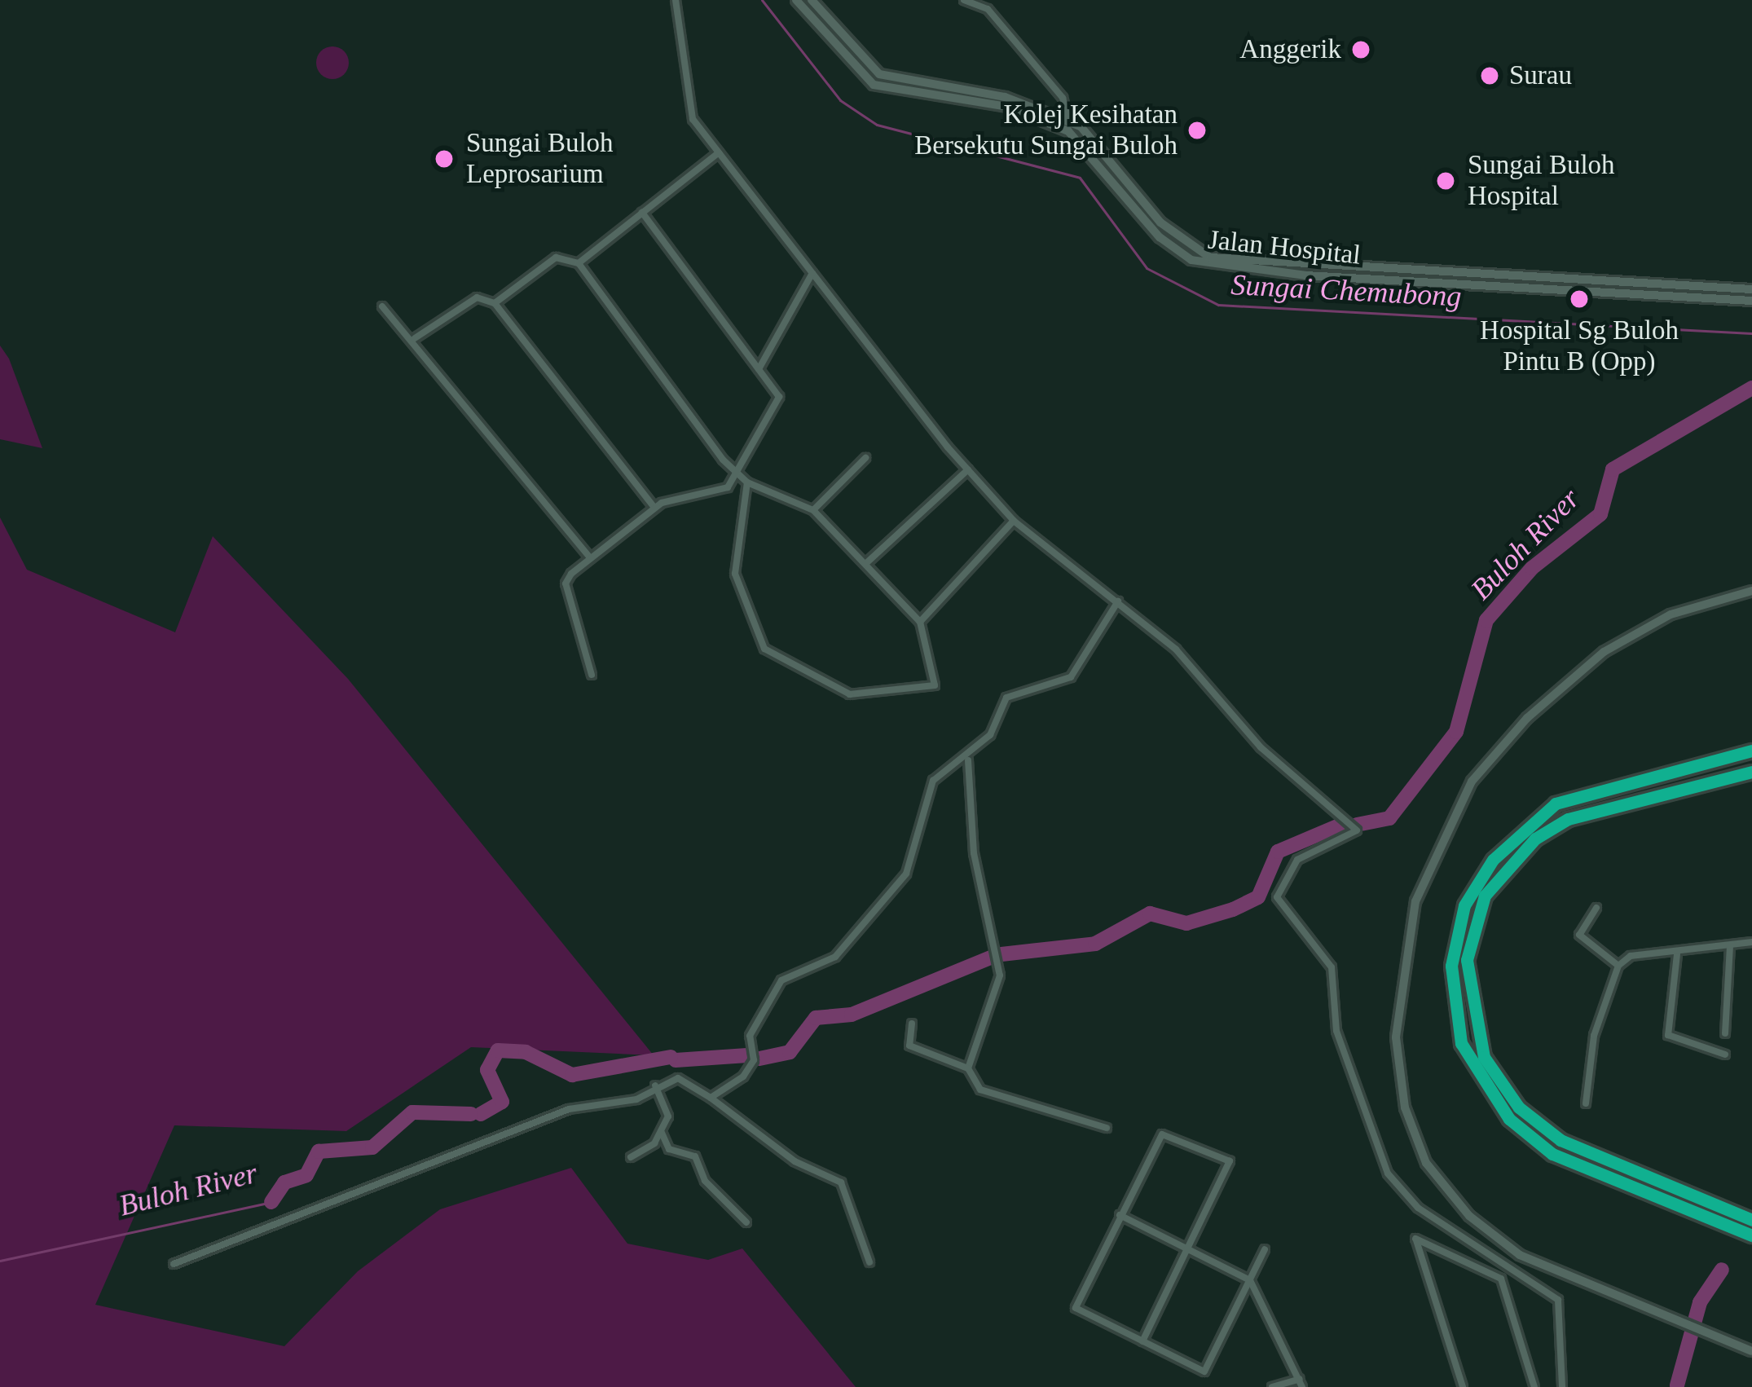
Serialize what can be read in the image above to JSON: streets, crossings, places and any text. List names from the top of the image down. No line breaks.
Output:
{"streets":{"main road":["Jalan Hospital"]},"water":["Sungai Chemubong","Buloh River"],"places":["Anggerik","Surau","Kolej Kesihatan Bersekutu Sungai Buloh","Sungai Buloh Leprosarium","Sungai Buloh Hospital","Hospital Sg Buloh Pintu B (Opp)"]}
